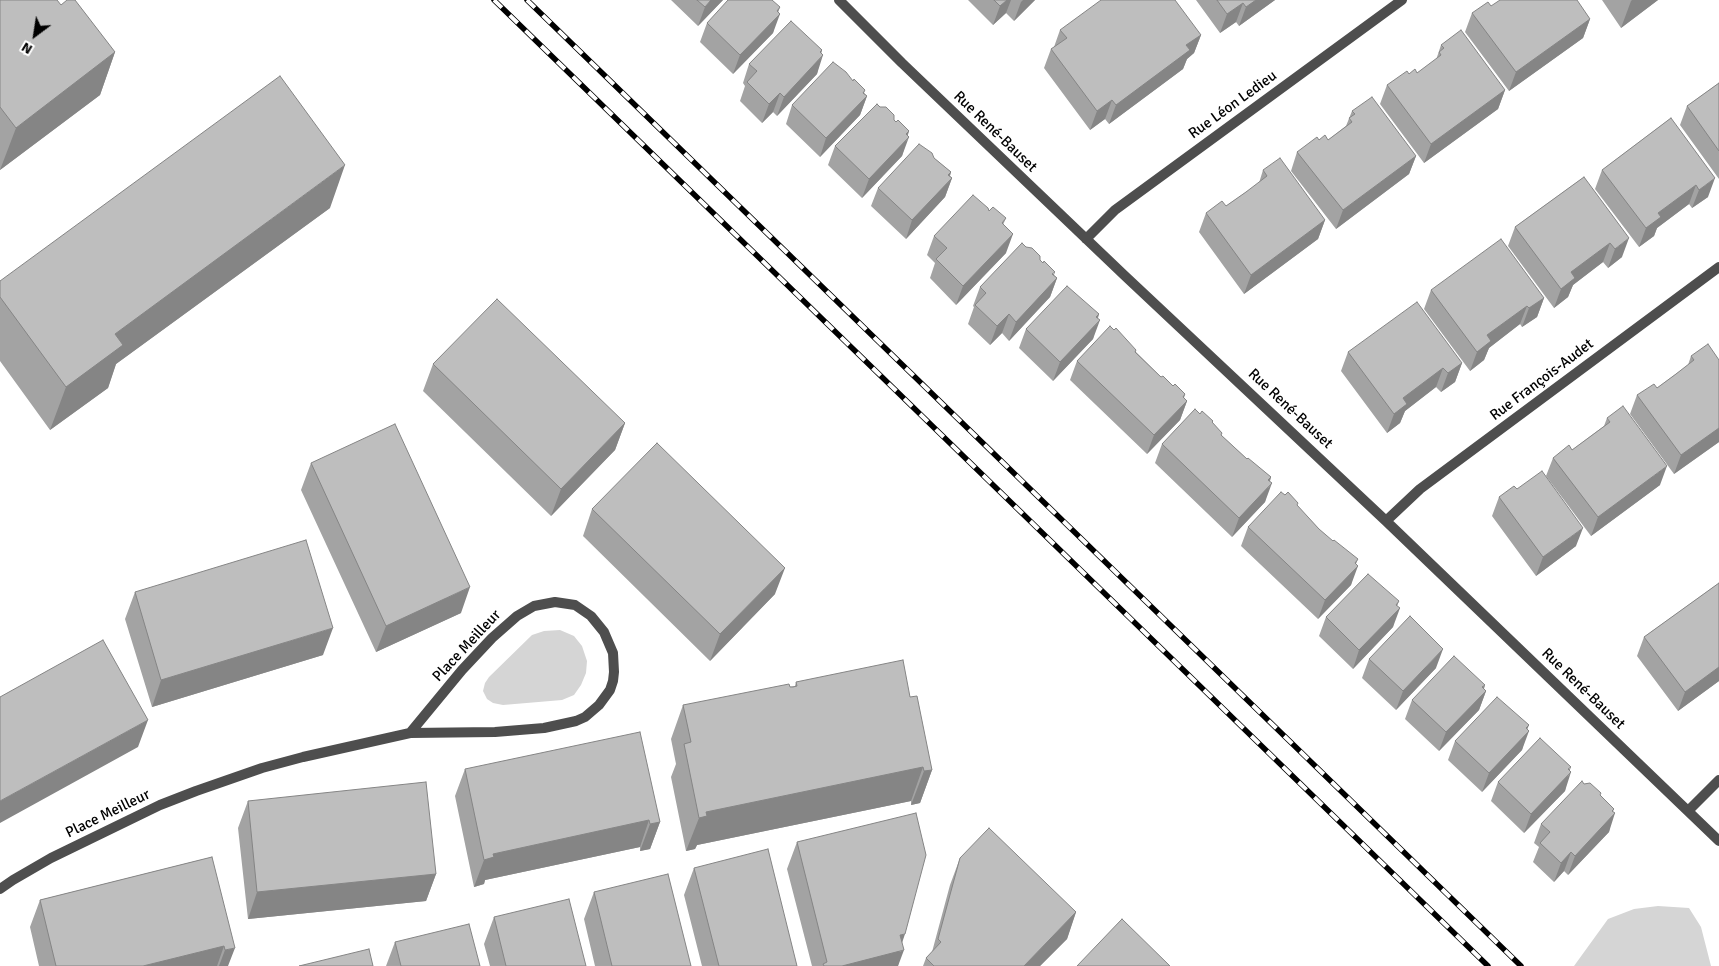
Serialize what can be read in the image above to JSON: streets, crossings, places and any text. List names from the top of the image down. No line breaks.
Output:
{"streets":{"street":["Rue Léon Ledieu","Rue René-Bauset","Rue François-Audet","Place Meilleur"]},"crossings":[["Rue Léon Ledieu","Rue René-Bauset"],["Rue René-Bauset","Rue François-Audet"]],"north":"bottom left"}
